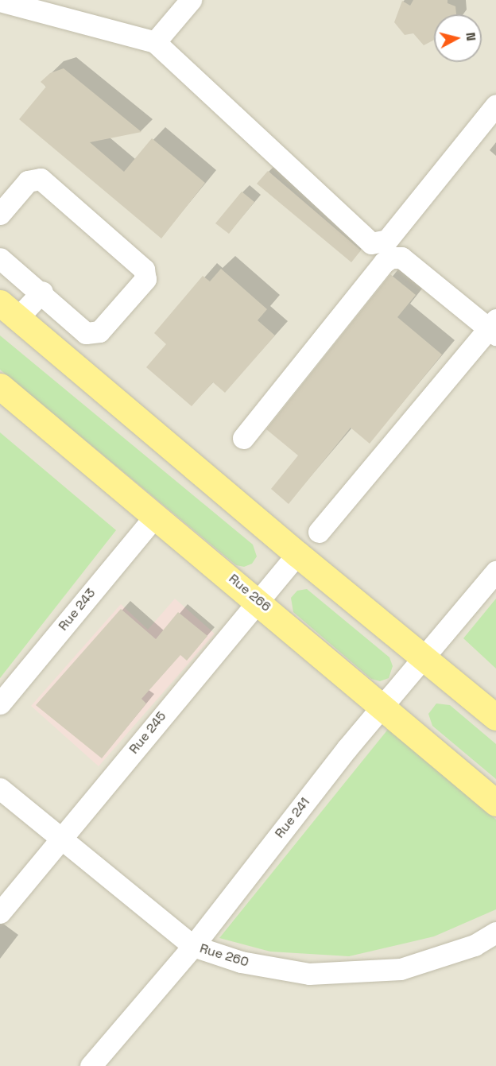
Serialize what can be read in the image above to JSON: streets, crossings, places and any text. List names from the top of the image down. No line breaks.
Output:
{"streets":{"main road":["Rue 266"],"street":["Rue 243","Rue 245","Rue 241","Rue 260"]},"crossings":[["Rue 266","Rue 243"],["Rue 266","Rue 245"],["Rue 266","Rue 241"],["Rue 245","Rue 260"],["Rue 241","Rue 260"]],"north":"right"}
